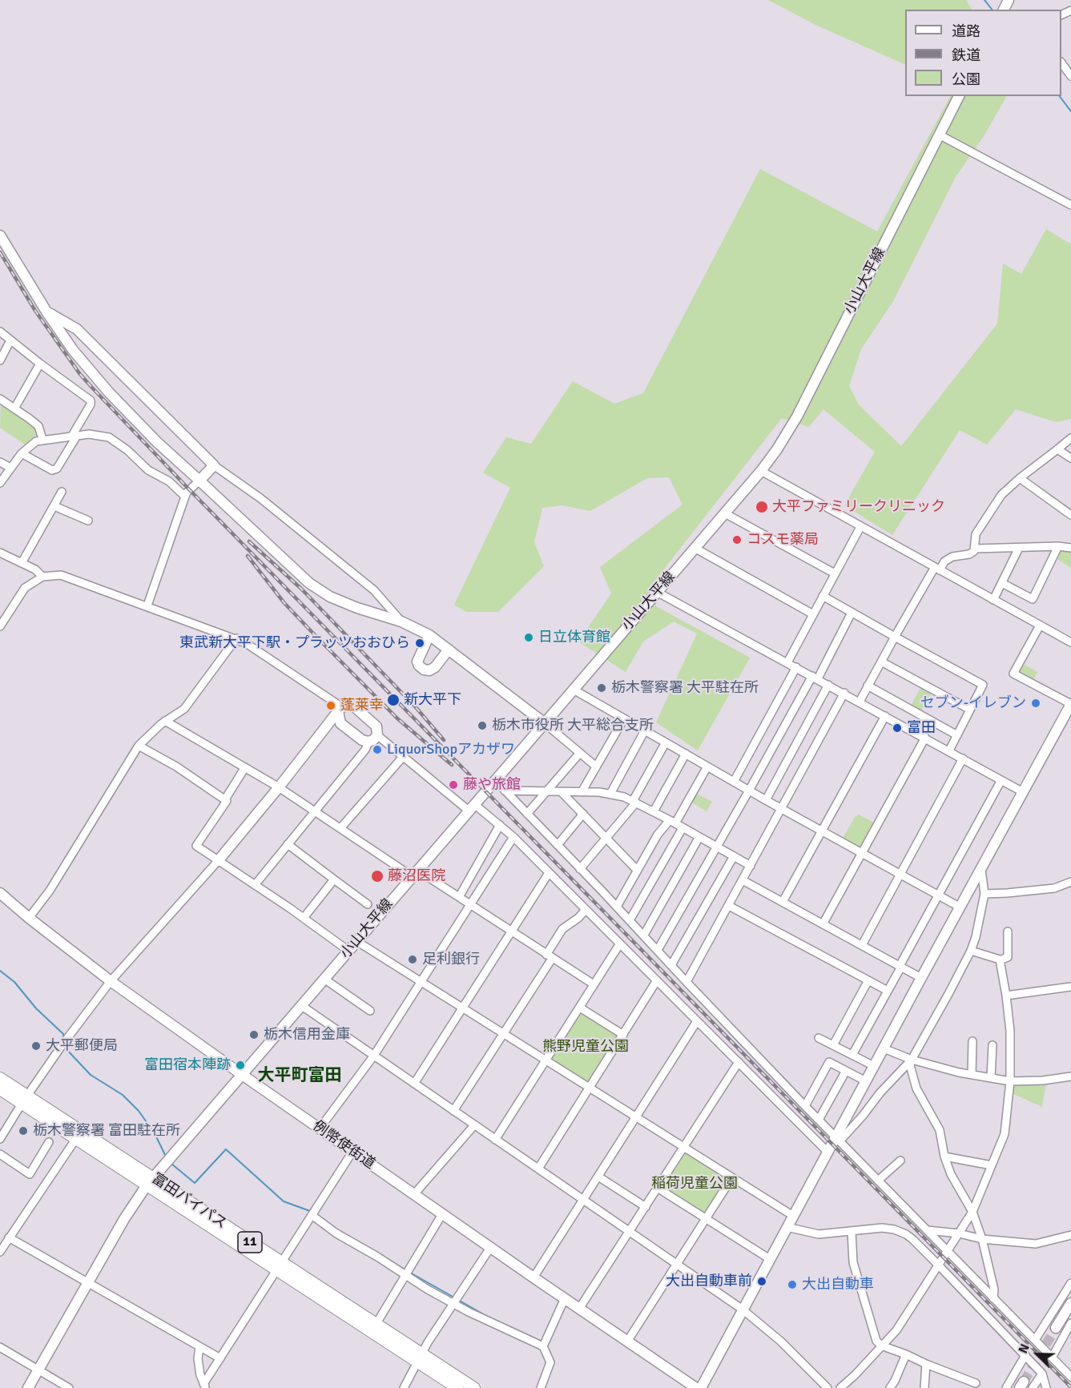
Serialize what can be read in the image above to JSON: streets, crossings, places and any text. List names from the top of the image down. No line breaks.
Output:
{"streets":{"main road":["富田バイパス","11"],"street":["小山大平線","例幣使街道"]},"crossings":[["小山大平線","例幣使街道"],["小山大平線","富田バイパス"]],"districts":["大平町富田"],"parks":["熊野児童公園","稲荷児童公園"],"places":["大平ファミリークリニック","コスモ薬局","日立体育館","東武新大平下駅・プラッツおおひら","栃木警察署 大平駐在所","新大平下","セブン-イレブン","蓬莱幸","栃木市役所 大平総合支所","富田","LiquorShopアカザワ","藤や旅館","藤沼医院","足利銀行","栃木信用金庫","大平郵便局","富田宿本陣跡","栃木警察署 富田駐在所","大出自動車前","大出自動車"],"legend":["道路","鉄道","公園"],"north":"top left"}
